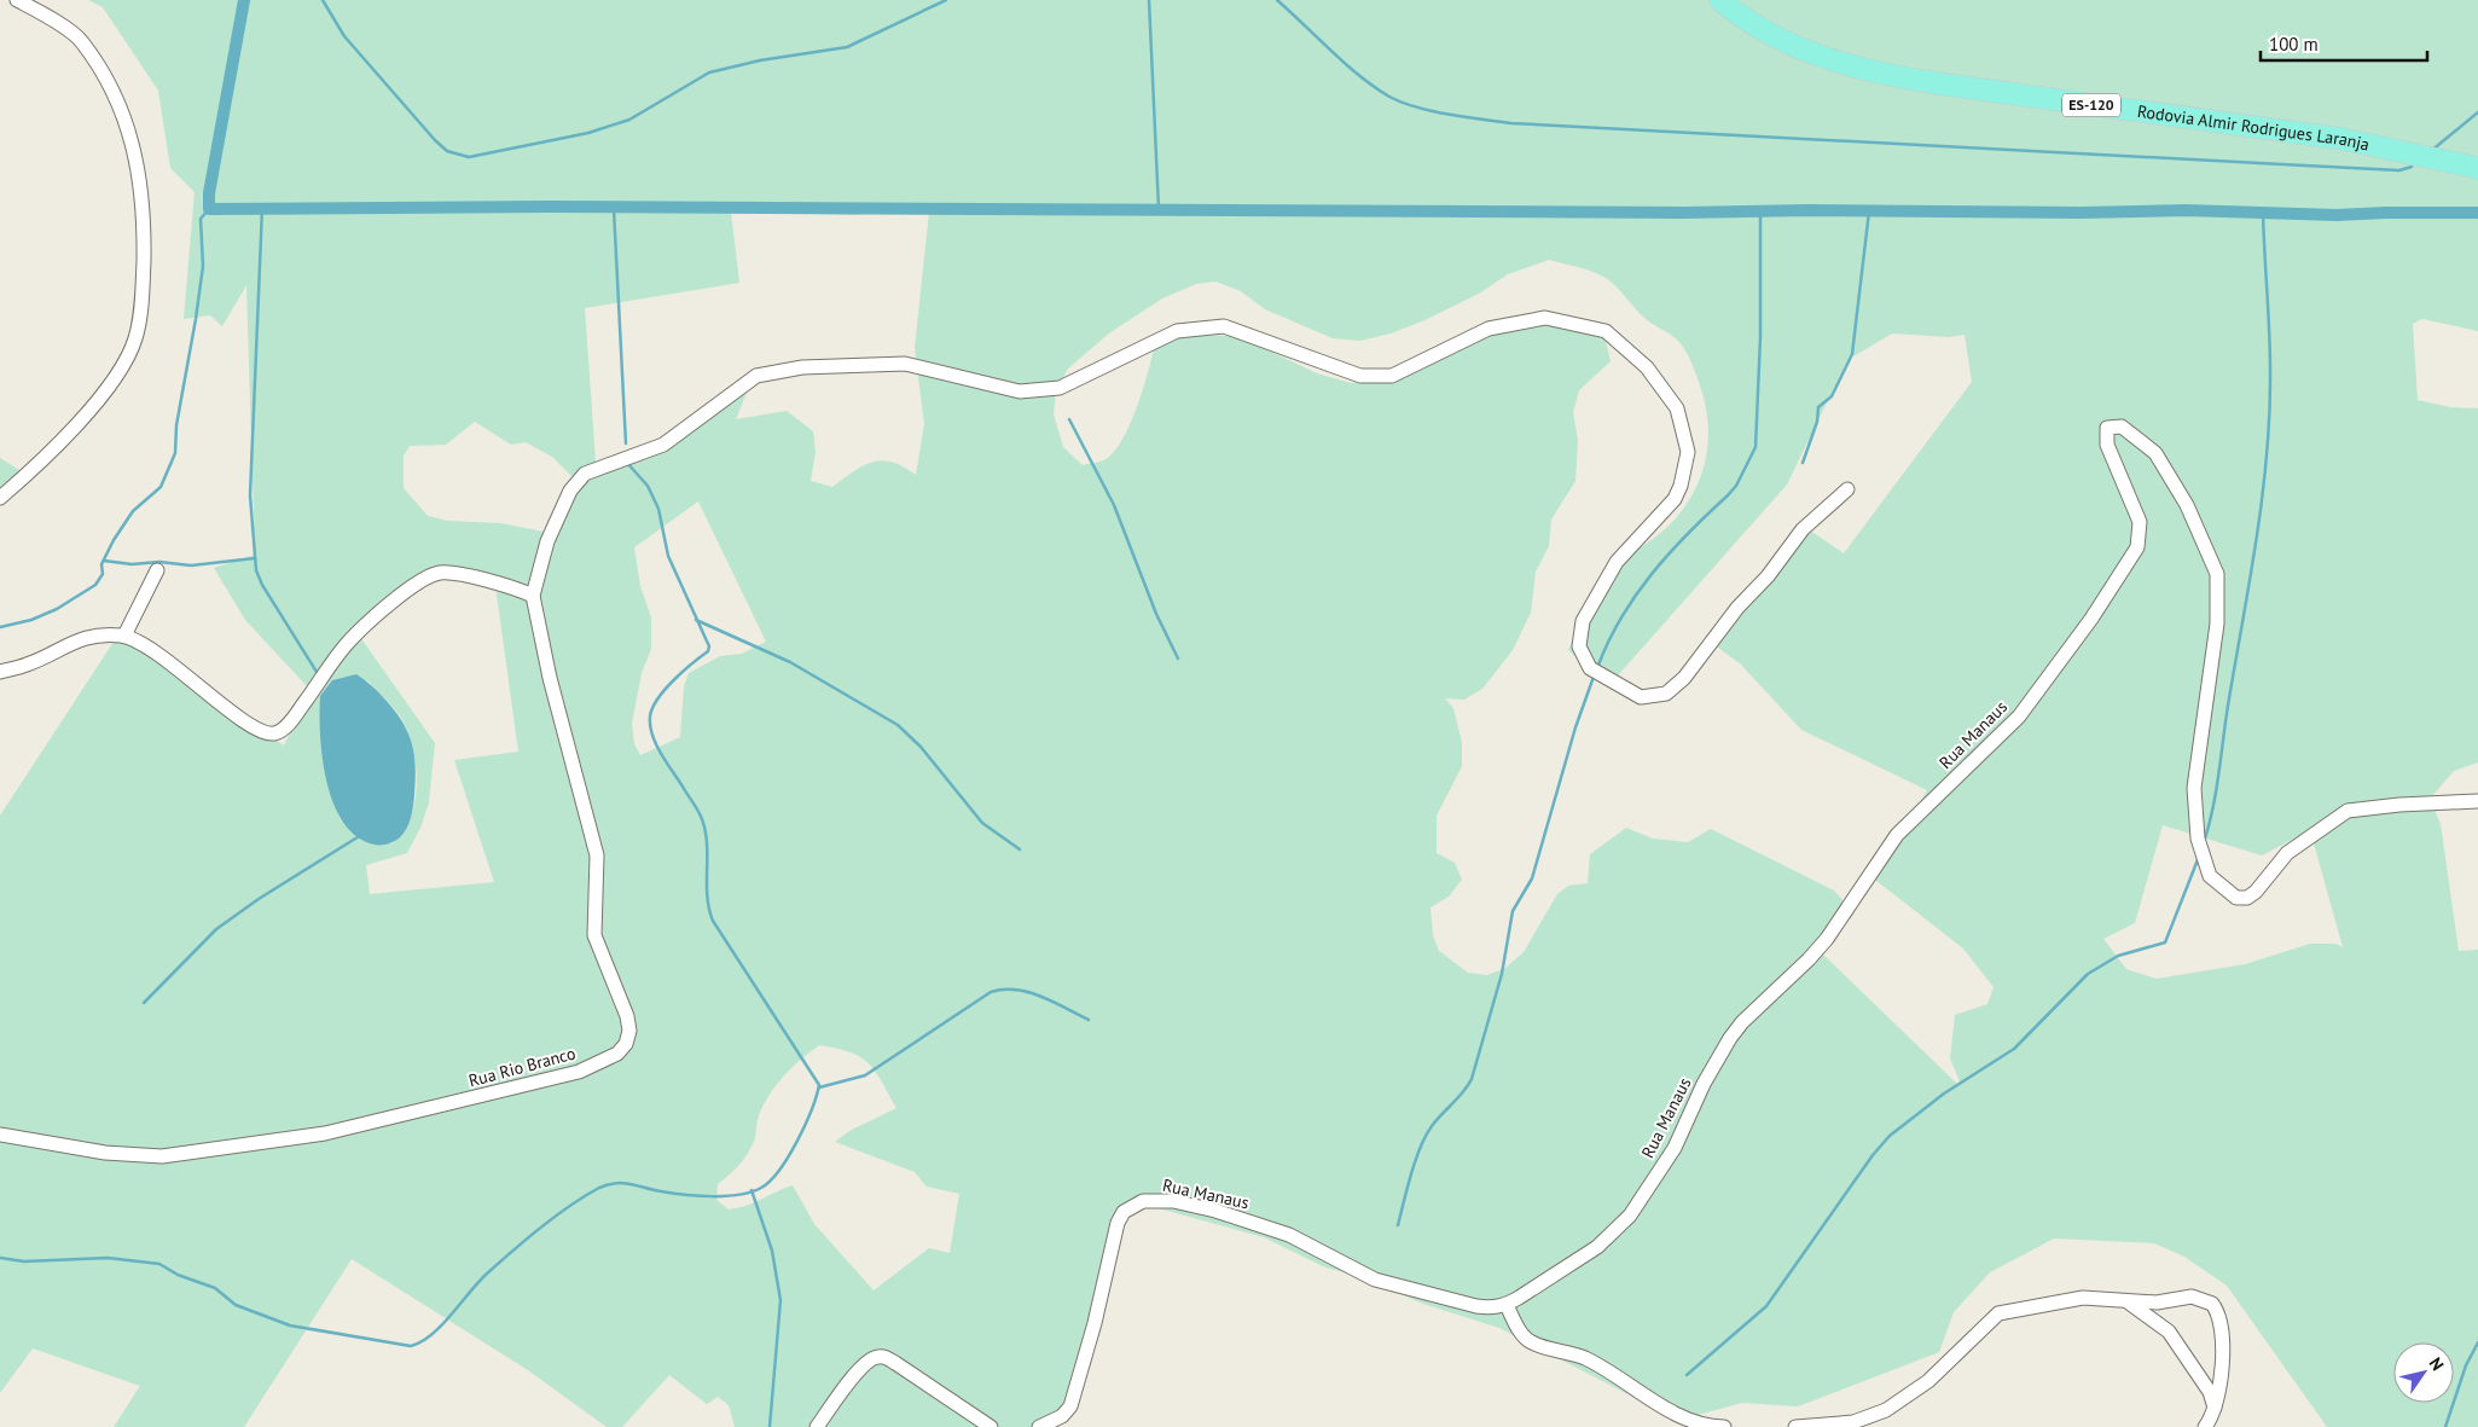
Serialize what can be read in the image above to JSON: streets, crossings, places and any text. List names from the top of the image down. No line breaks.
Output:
{"streets":{"main road":["ES-120","Rodovia Almir Rodrigues Laranja"],"street":["Rua Manaus","Rua Rio Branco"]},"scale_bar":"100 m","north":"top right"}
